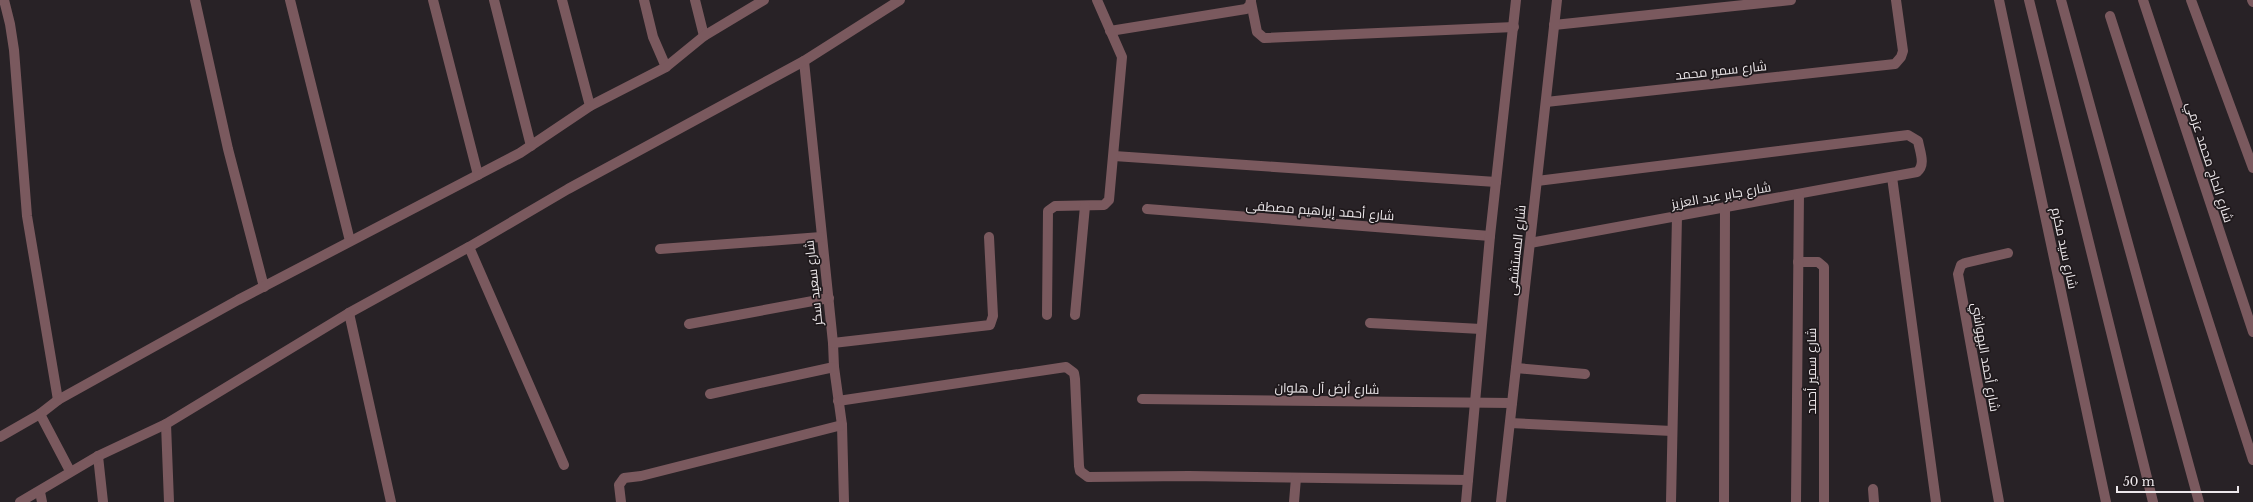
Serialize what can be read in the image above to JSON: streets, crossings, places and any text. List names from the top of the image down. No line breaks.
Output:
{"streets":{"street":["شارع سمير محمد","شارع الحاج محمد عزمي","شارع جابر عبد العزيز","شارع أحمد إبراهيم مصطفى","شارع سيد مكرم","شارع المستشفى","شارع سعيد سكر","شارع أحمد البهواشي","شارع سمير أحمد","شارع أرض آل هلوان"]},"crossings":[["شارع سمير محمد","شارع المستشفى"],["شارع جابر عبد العزيز","شارع المستشفى"],["شارع أحمد إبراهيم مصطفى","شارع المستشفى"],["شارع المستشفى","شارع أرض آل هلوان"]],"scale_bar":"50 m"}
